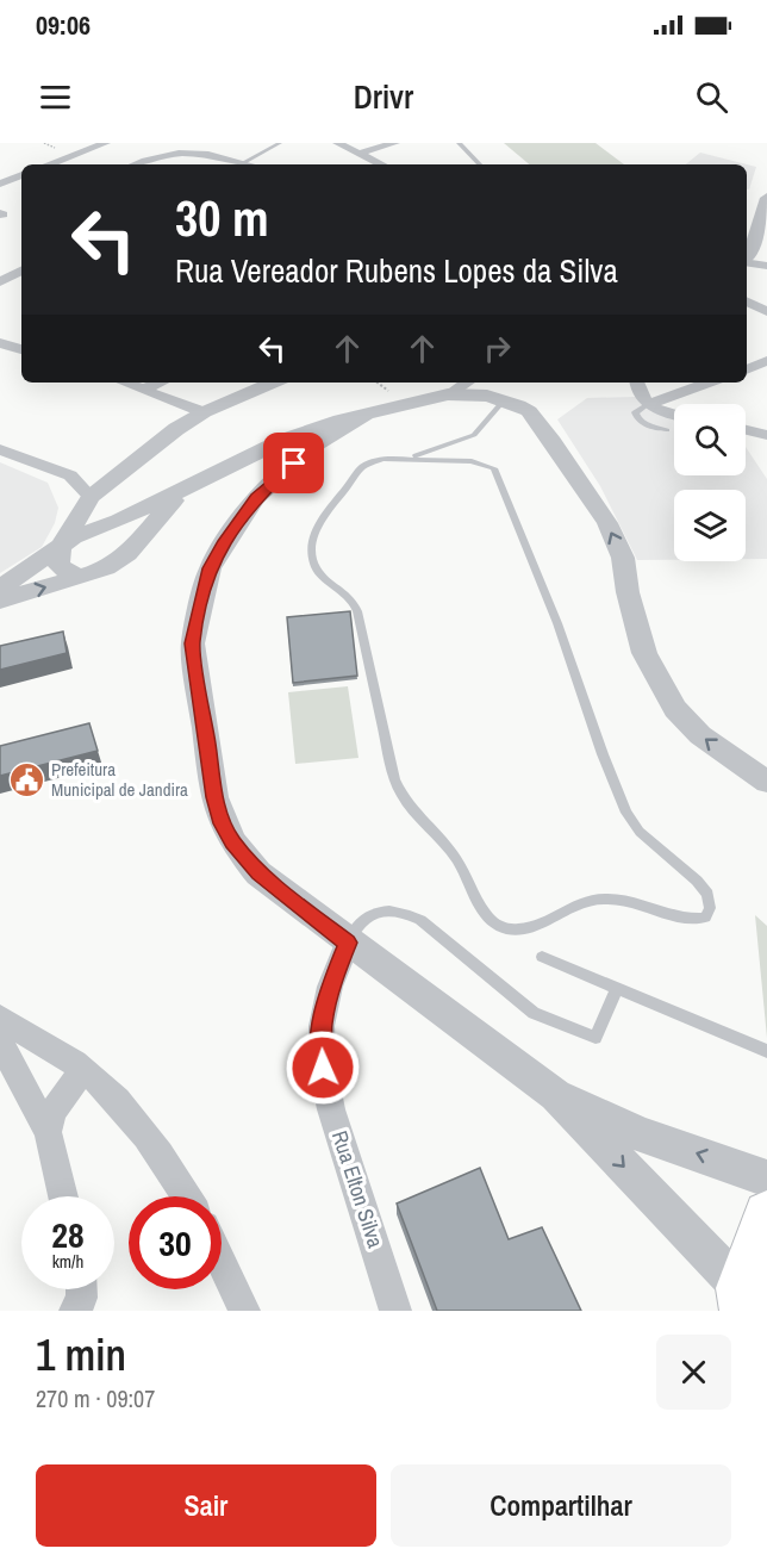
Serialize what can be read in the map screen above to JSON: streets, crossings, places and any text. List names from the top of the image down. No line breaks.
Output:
{"streets":{"street":["Rua Elton Silva"]},"places":{"public building":["Prefeitura Municipal de Jandira"]},"page":{"status":"09:06","header":"Drivr","turn":["30 m","Rua Vereador Rubens Lopes da Silva"],"speed":"28 km/h","limit":"30","heading":["1 min","270 m · 09:07"],"buttons":["Sair","Compartilhar"]}}
